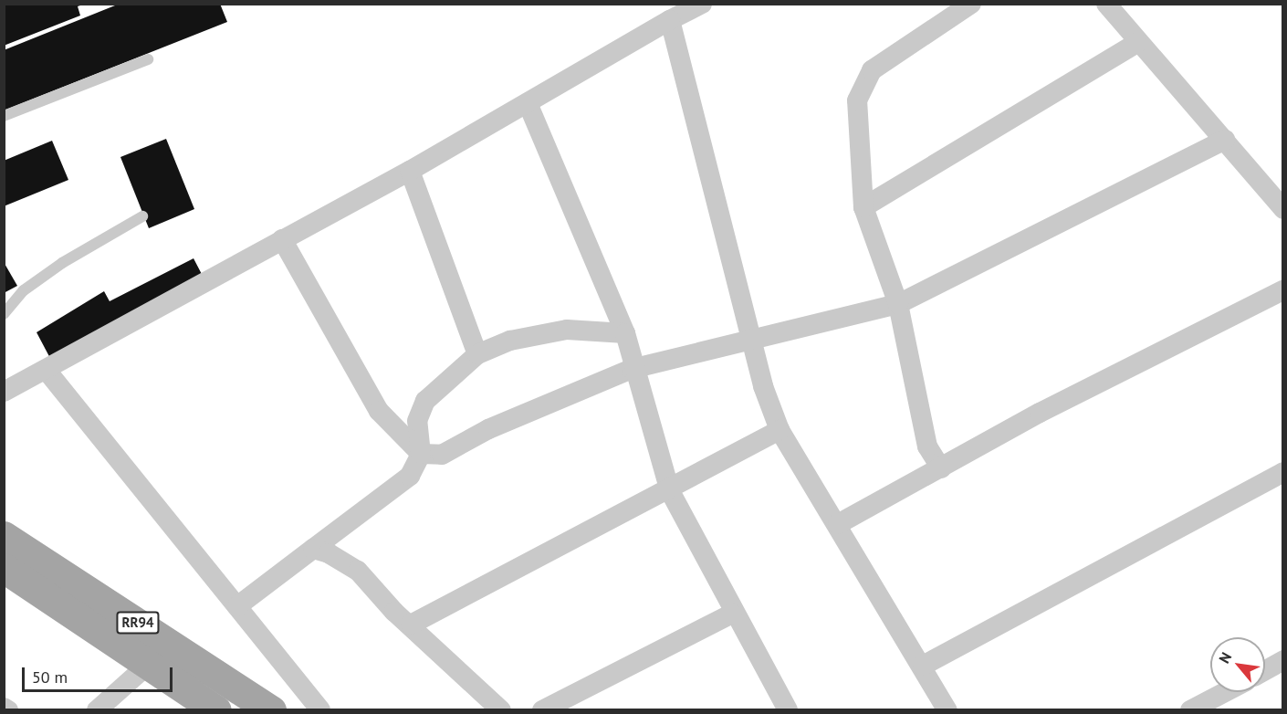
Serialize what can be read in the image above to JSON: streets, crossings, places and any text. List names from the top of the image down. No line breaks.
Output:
{"streets":{"main road":["RR94"]},"scale_bar":"50 m","north":"top left"}
